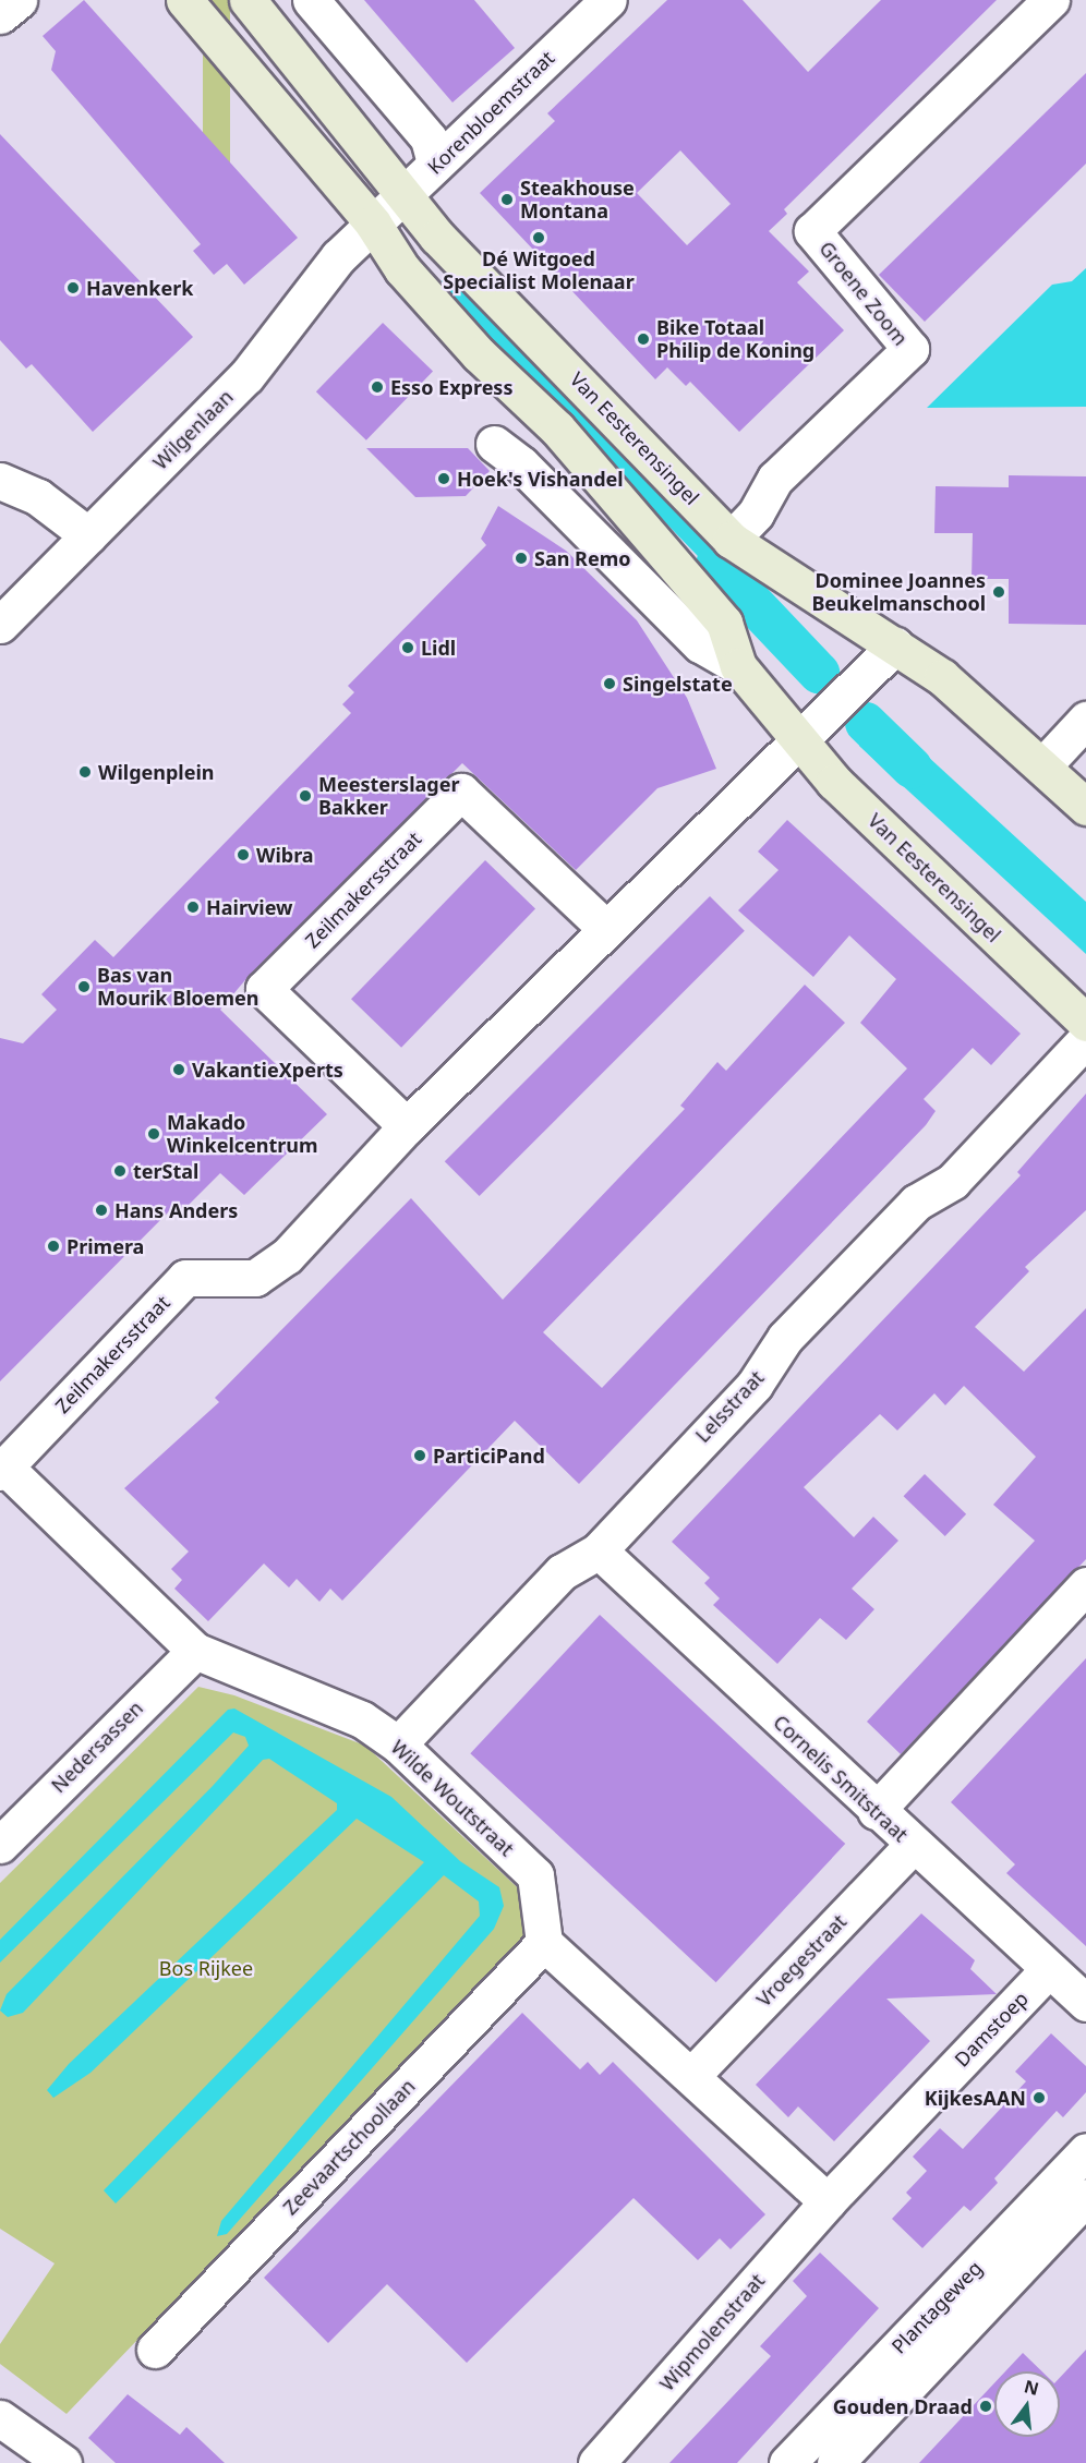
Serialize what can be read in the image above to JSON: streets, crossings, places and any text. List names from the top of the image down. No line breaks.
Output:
{"streets":{"street":["Korenbloemstraat","Groene Zoom","Wilgenlaan","Van Eesterensingel","Zeilmakersstraat","Lelsstraat","Nedersassen","Cornelis Smitstraat","Wilde Woutstraat","Vroegestraat","Damstoep","Zeevaartschoollaan","Plantageweg","Wipmolenstraat"]},"crossings":[["Korenbloemstraat","Wilgenlaan"],["Korenbloemstraat","Van Eesterensingel"],["Groene Zoom","Van Eesterensingel"],["Wilgenlaan","Van Eesterensingel"],["Van Eesterensingel","Zeilmakersstraat"],["Zeilmakersstraat","Wilde Woutstraat"],["Lelsstraat","Cornelis Smitstraat"],["Lelsstraat","Wilde Woutstraat"],["Nedersassen","Wilde Woutstraat"],["Cornelis Smitstraat","Vroegestraat"],["Cornelis Smitstraat","Damstoep"],["Wilde Woutstraat","Zeevaartschoollaan"],["Damstoep","Wipmolenstraat"]],"parks":["Bos Rijkee"],"places":["Steakhouse Montana","Dé Witgoed Specialist Molenaar","Havenkerk","Bike Totaal Philip de Koning","Esso Express","Hoek's Vishandel","San Remo","Dominee Joannes Beukelmanschool","Lidl","Singelstate","Wilgenplein","Meesterslager Bakker","Wibra","Hairview","Bas van Mourik Bloemen","VakantieXperts","Makado Winkelcentrum","terStal","Hans Anders","Primera","ParticiPand","KijkesAAN","Gouden Draad"],"north":"top"}
